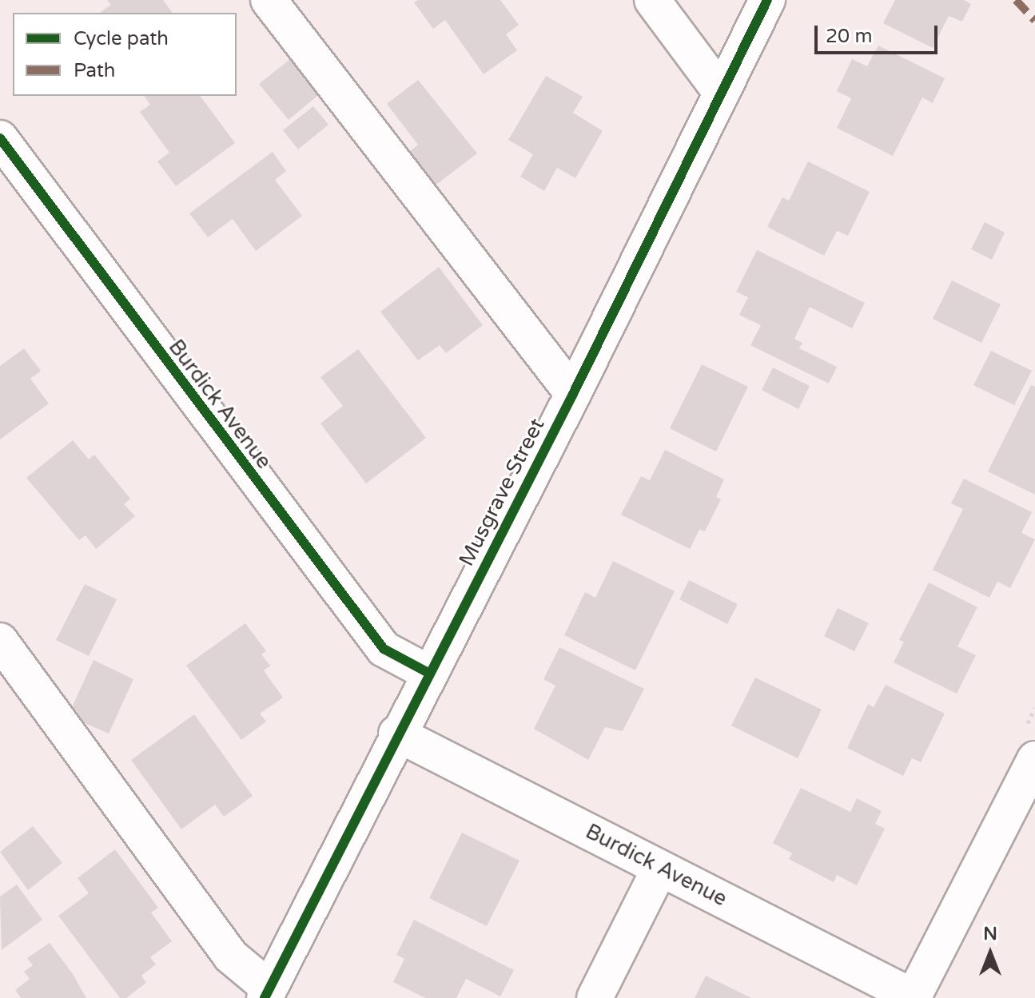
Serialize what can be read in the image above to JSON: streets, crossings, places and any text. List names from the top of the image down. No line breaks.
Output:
{"streets":{"street":["Burdick Avenue","Musgrave Street"]},"crossings":[["Burdick Avenue","Musgrave Street"]],"legend":["Cycle path","Path"],"scale_bar":"20 m","north":"top"}
